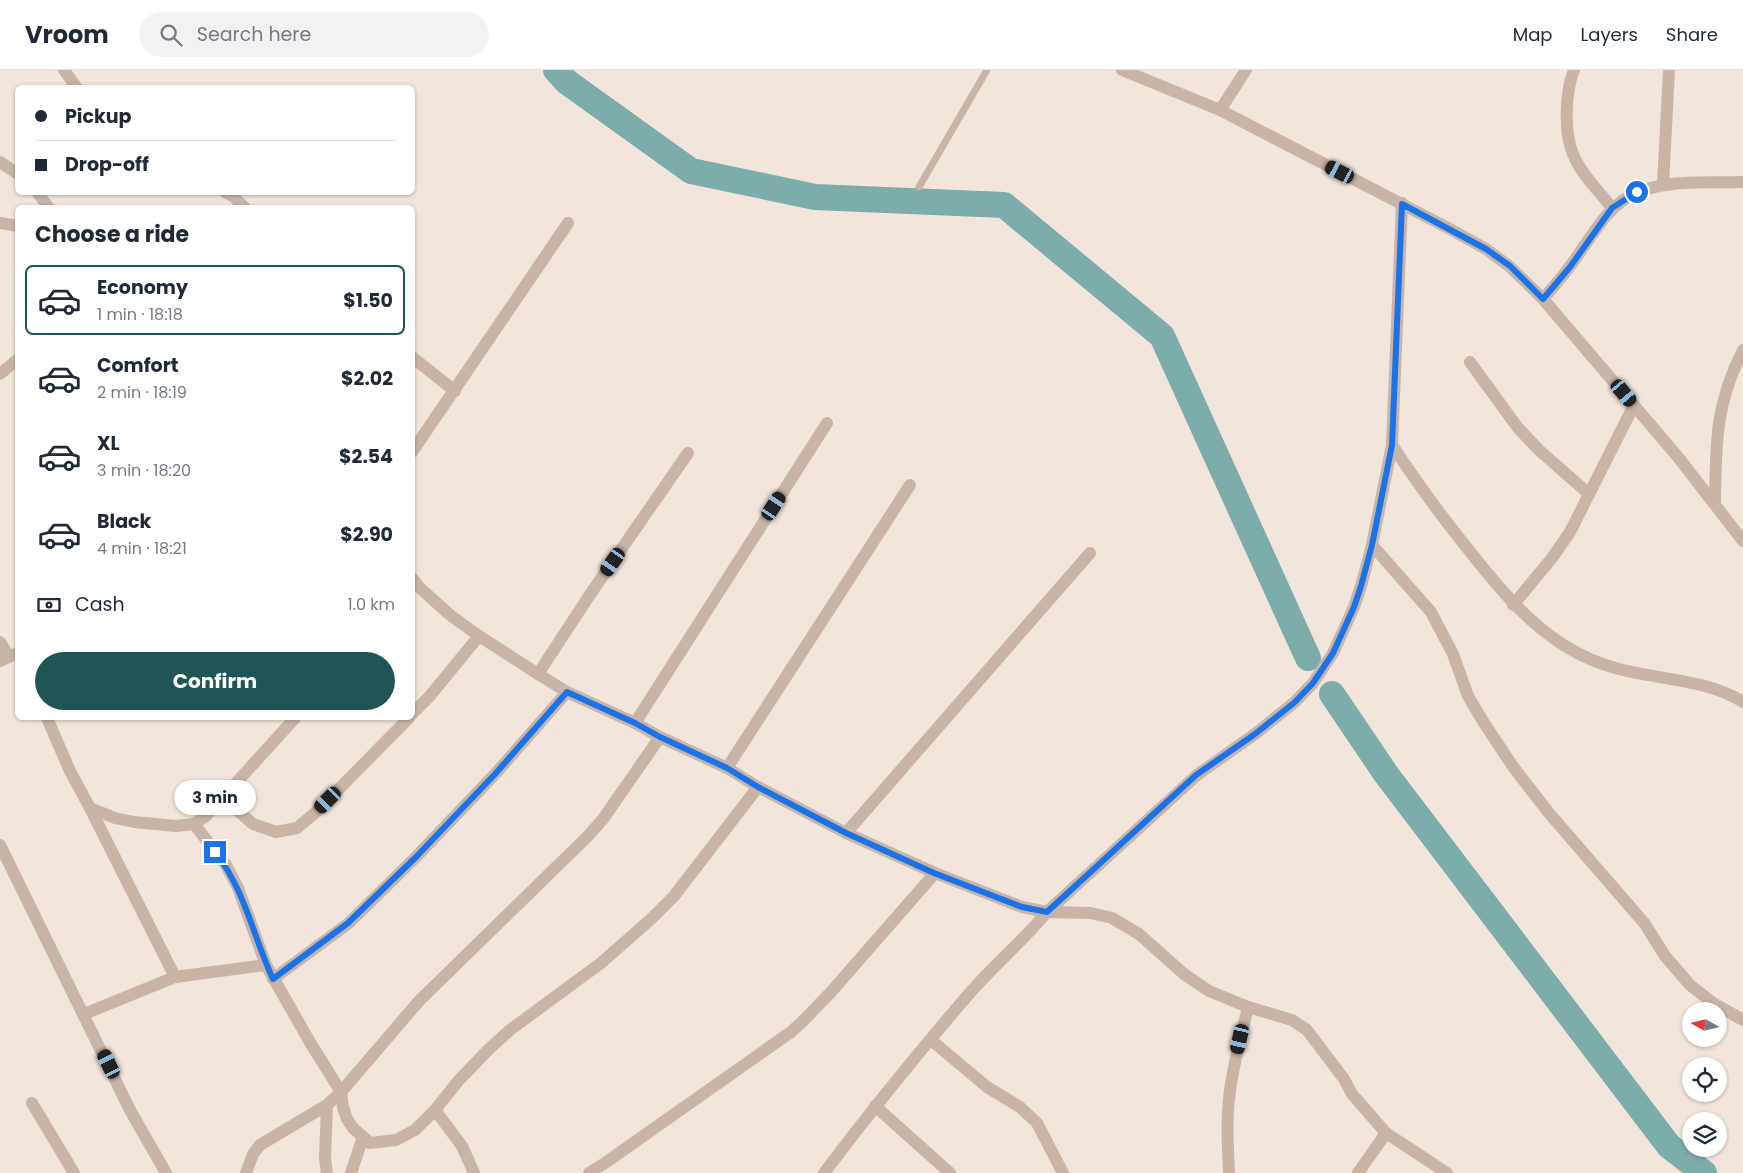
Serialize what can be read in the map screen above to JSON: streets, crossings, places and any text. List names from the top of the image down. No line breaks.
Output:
{"north":"left","page":{"header":"Vroom","search":"Search here","nav":["Map","Layers","Share"],"banner":["Pickup","Drop-off"],"heading":"Choose a ride","list":[{"name":"Economy","note":"1 min · 18:18","value":"$1.50"},{"name":"Comfort","note":"2 min · 18:19","value":"$2.02"},{"name":"XL","note":"3 min · 18:20","value":"$2.54"},{"name":"Black","note":"4 min · 18:21","value":"$2.90"}],"pay":["Cash","1.0 km"],"buttons":"Confirm","bubble":"3 min"}}
